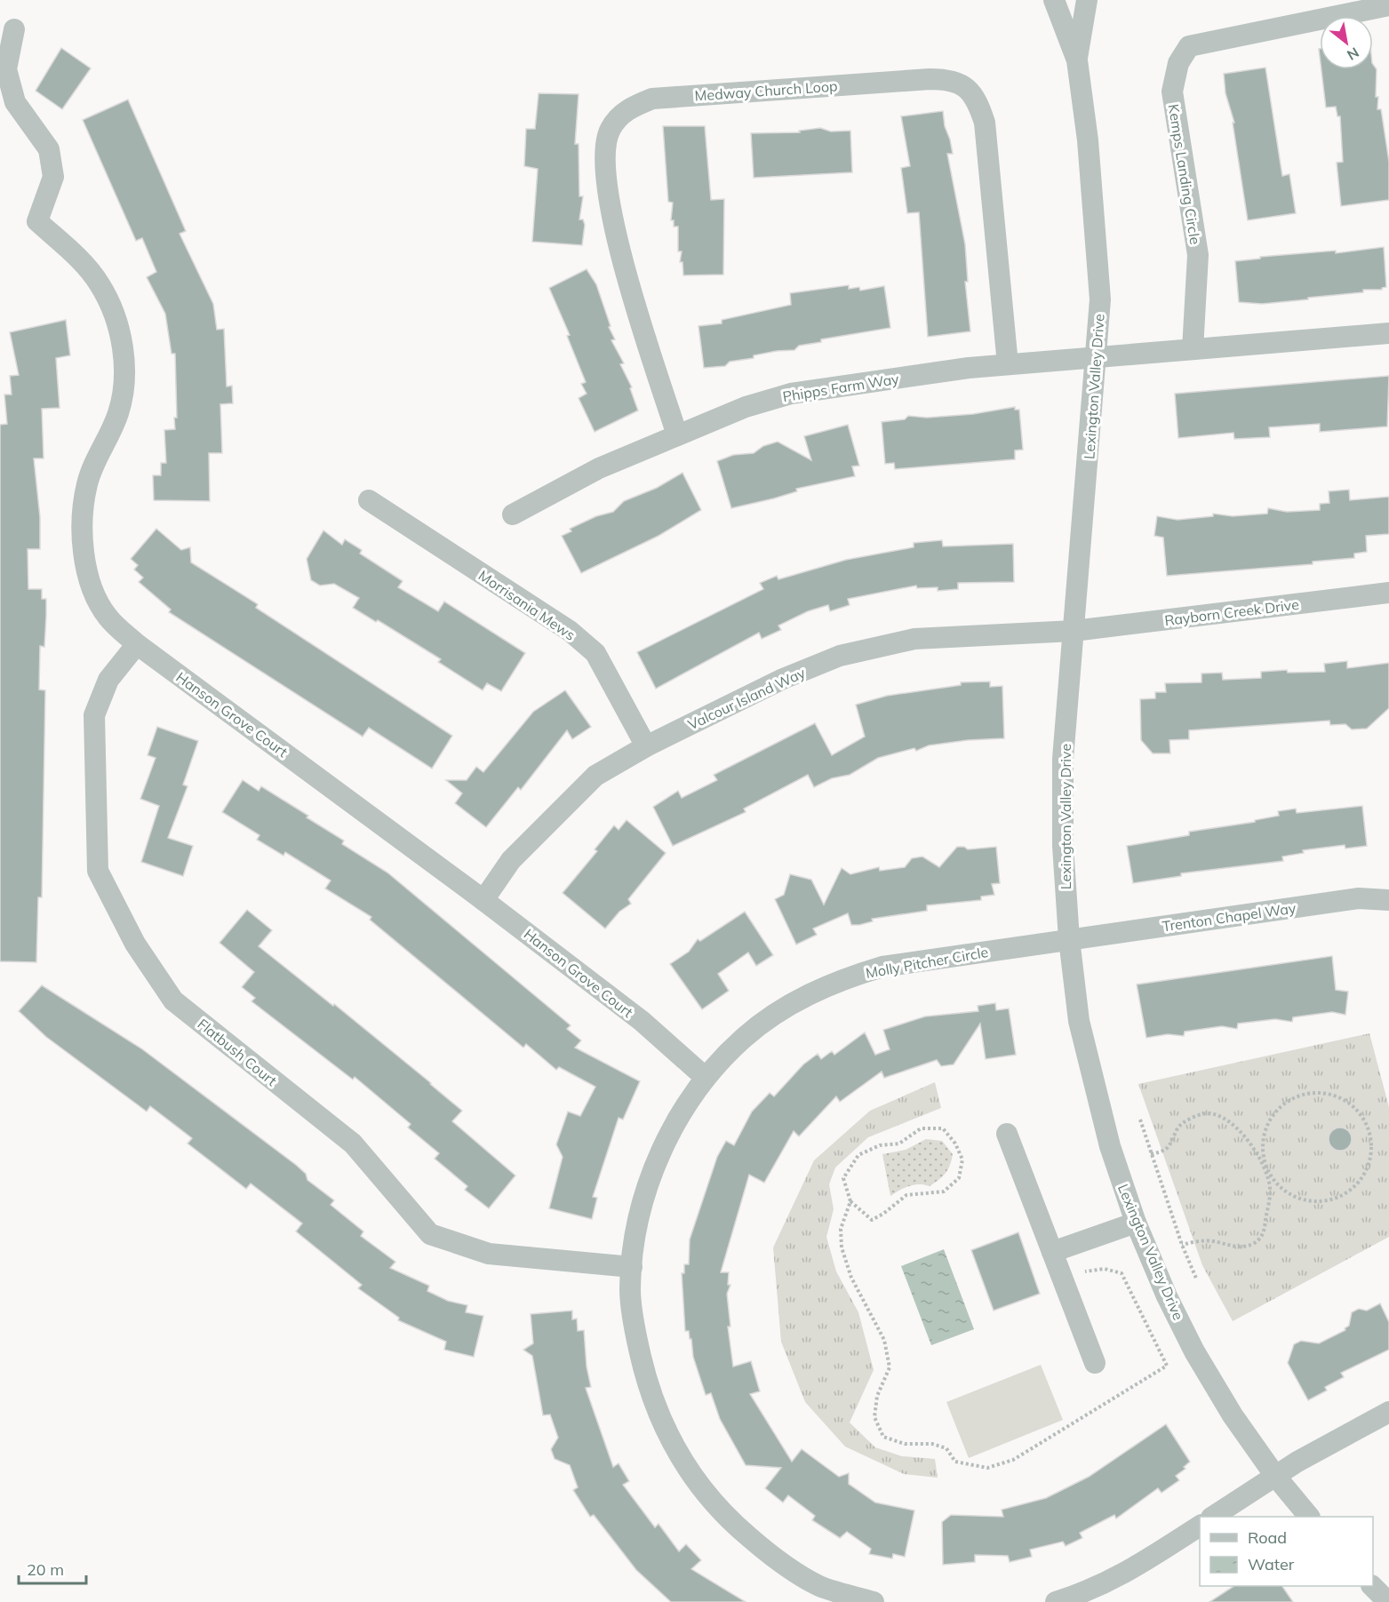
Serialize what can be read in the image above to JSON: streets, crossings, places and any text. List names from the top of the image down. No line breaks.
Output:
{"streets":{"street":["Medway Church Loop","Kemps Landing Circle","Lexington Valley Drive","Phipps Farm Way","Morrisania Mews","Rayborn Creek Drive","Valcour Island Way","Hanson Grove Court","Trenton Chapel Way","Molly Pitcher Circle","Flatbush Court"]},"crossings":[["Medway Church Loop","Phipps Farm Way"],["Lexington Valley Drive","Phipps Farm Way"],["Lexington Valley Drive","Rayborn Creek Drive"],["Lexington Valley Drive","Valcour Island Way"],["Lexington Valley Drive","Trenton Chapel Way"],["Lexington Valley Drive","Molly Pitcher Circle"],["Morrisania Mews","Valcour Island Way"],["Rayborn Creek Drive","Valcour Island Way"],["Valcour Island Way","Hanson Grove Court"],["Hanson Grove Court","Molly Pitcher Circle"],["Hanson Grove Court","Flatbush Court"],["Trenton Chapel Way","Molly Pitcher Circle"],["Molly Pitcher Circle","Flatbush Court"]],"legend":["Road","Water"],"scale_bar":"20 m","north":"bottom right"}
